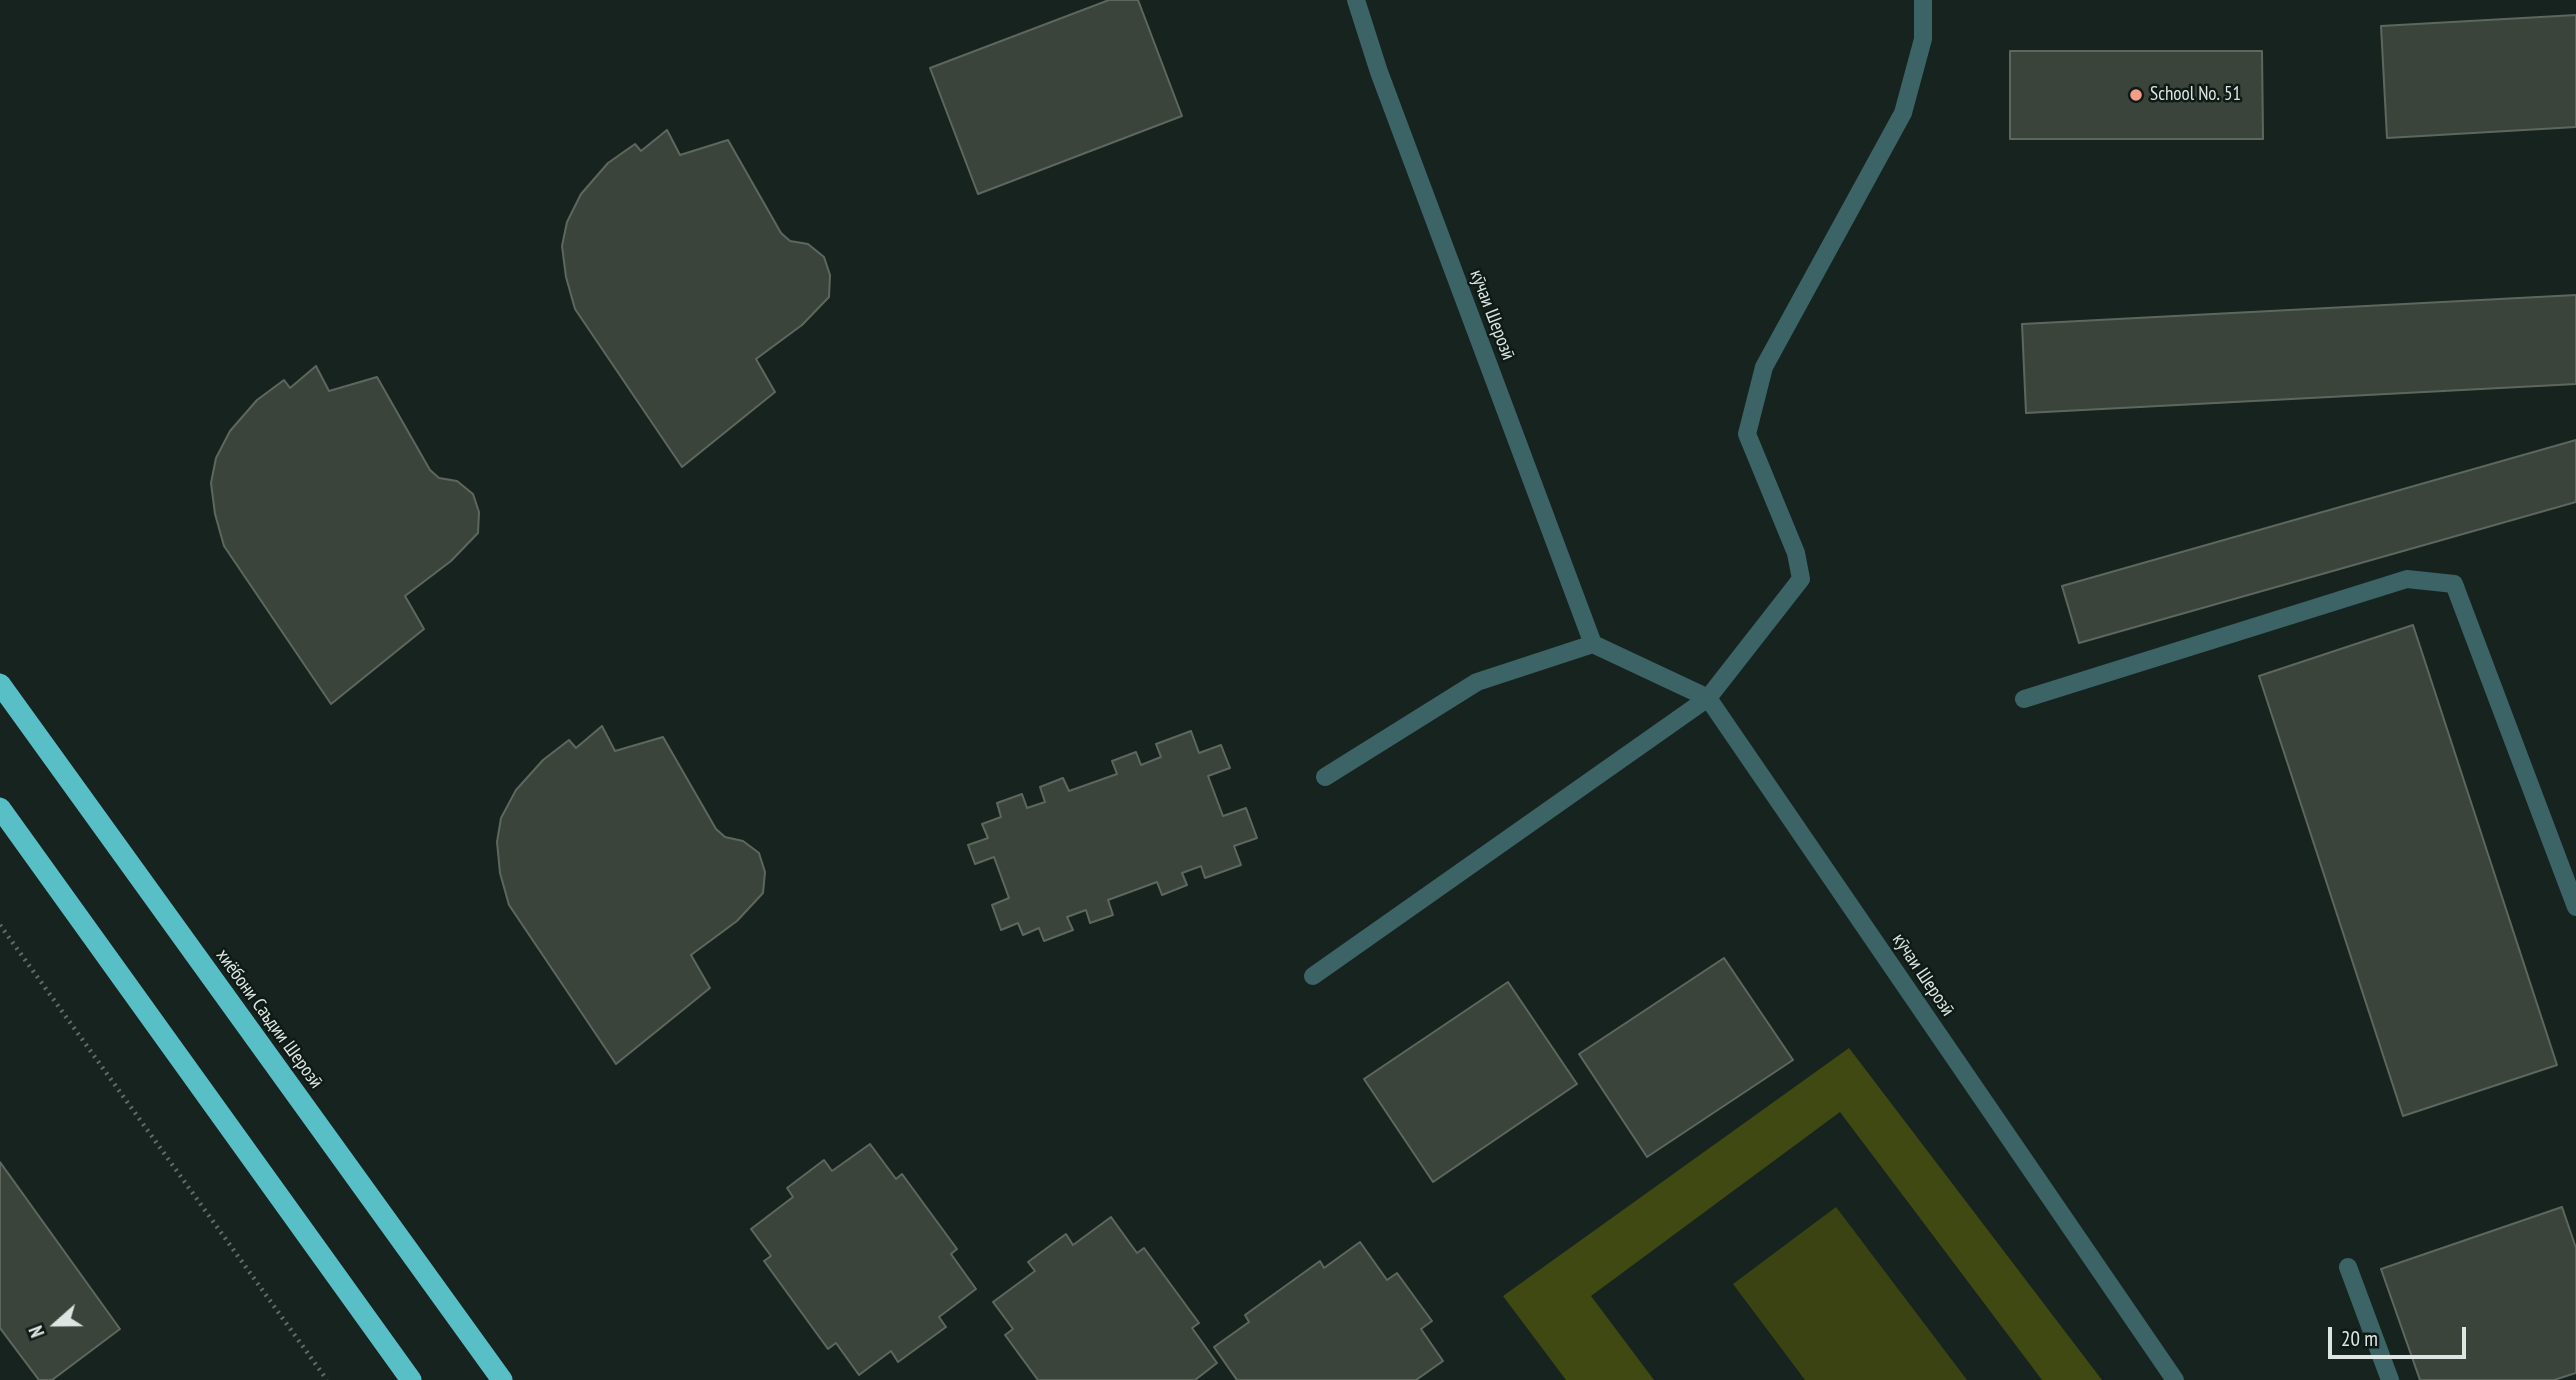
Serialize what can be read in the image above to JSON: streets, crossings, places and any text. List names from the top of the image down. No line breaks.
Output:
{"streets":{"highway":["хиёбони Саъдии Шерозӣ"],"lane":["кӯчаи Шерозӣ"]},"places":["School No. 51"],"scale_bar":"20 m","north":"left"}
